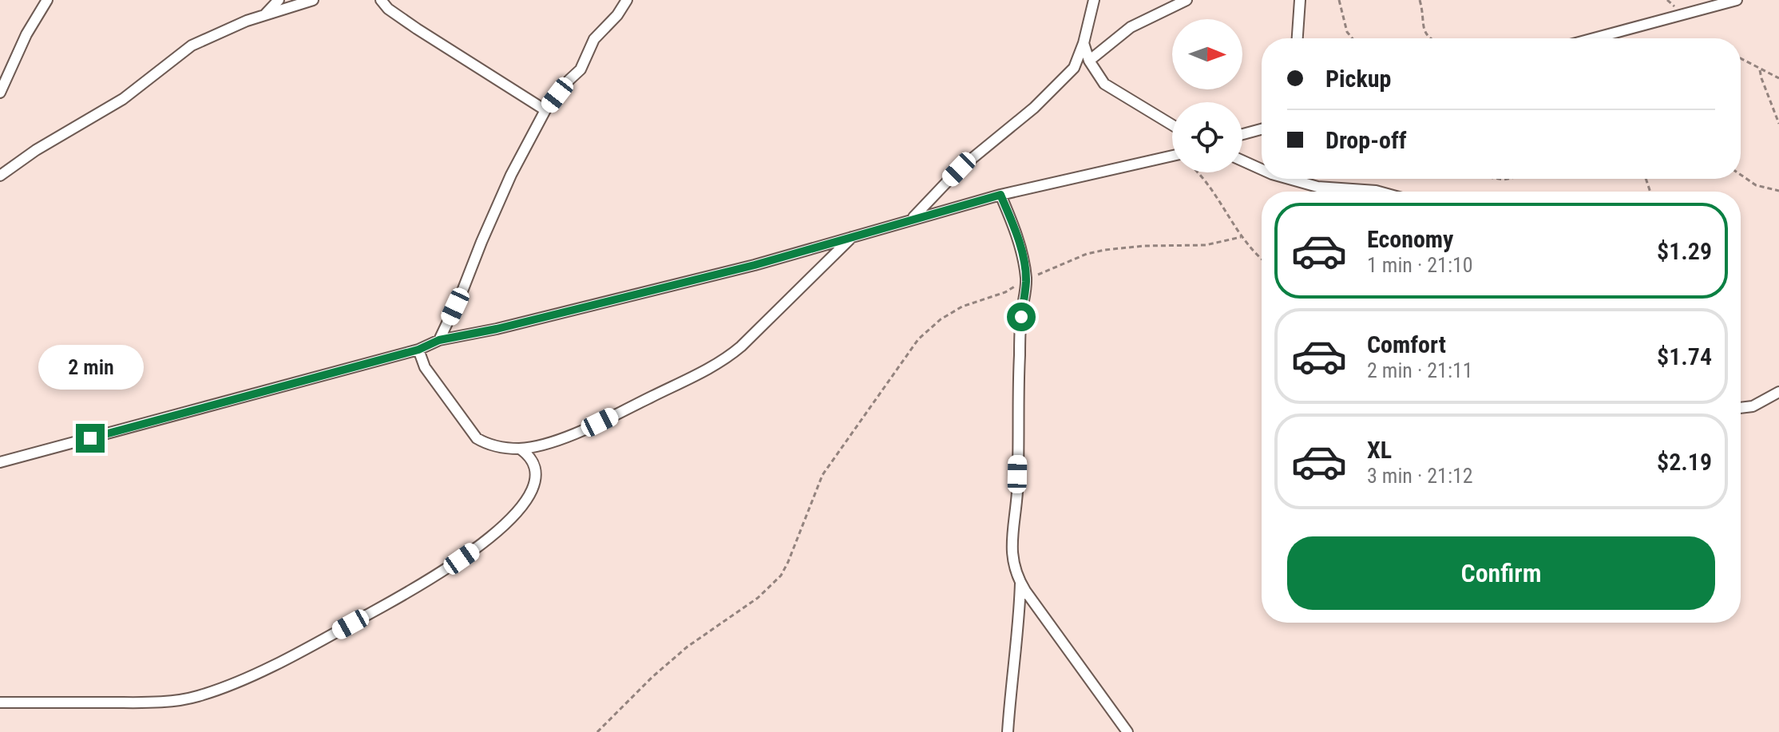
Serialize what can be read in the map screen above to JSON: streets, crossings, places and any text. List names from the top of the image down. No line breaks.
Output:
{"north":"right","page":{"banner":["Pickup","Drop-off"],"list":[{"name":"Economy","note":"1 min · 21:10","value":"$1.29"},{"name":"Comfort","note":"2 min · 21:11","value":"$1.74"},{"name":"XL","note":"3 min · 21:12","value":"$2.19"}],"bubble":"2 min","buttons":"Confirm"}}
